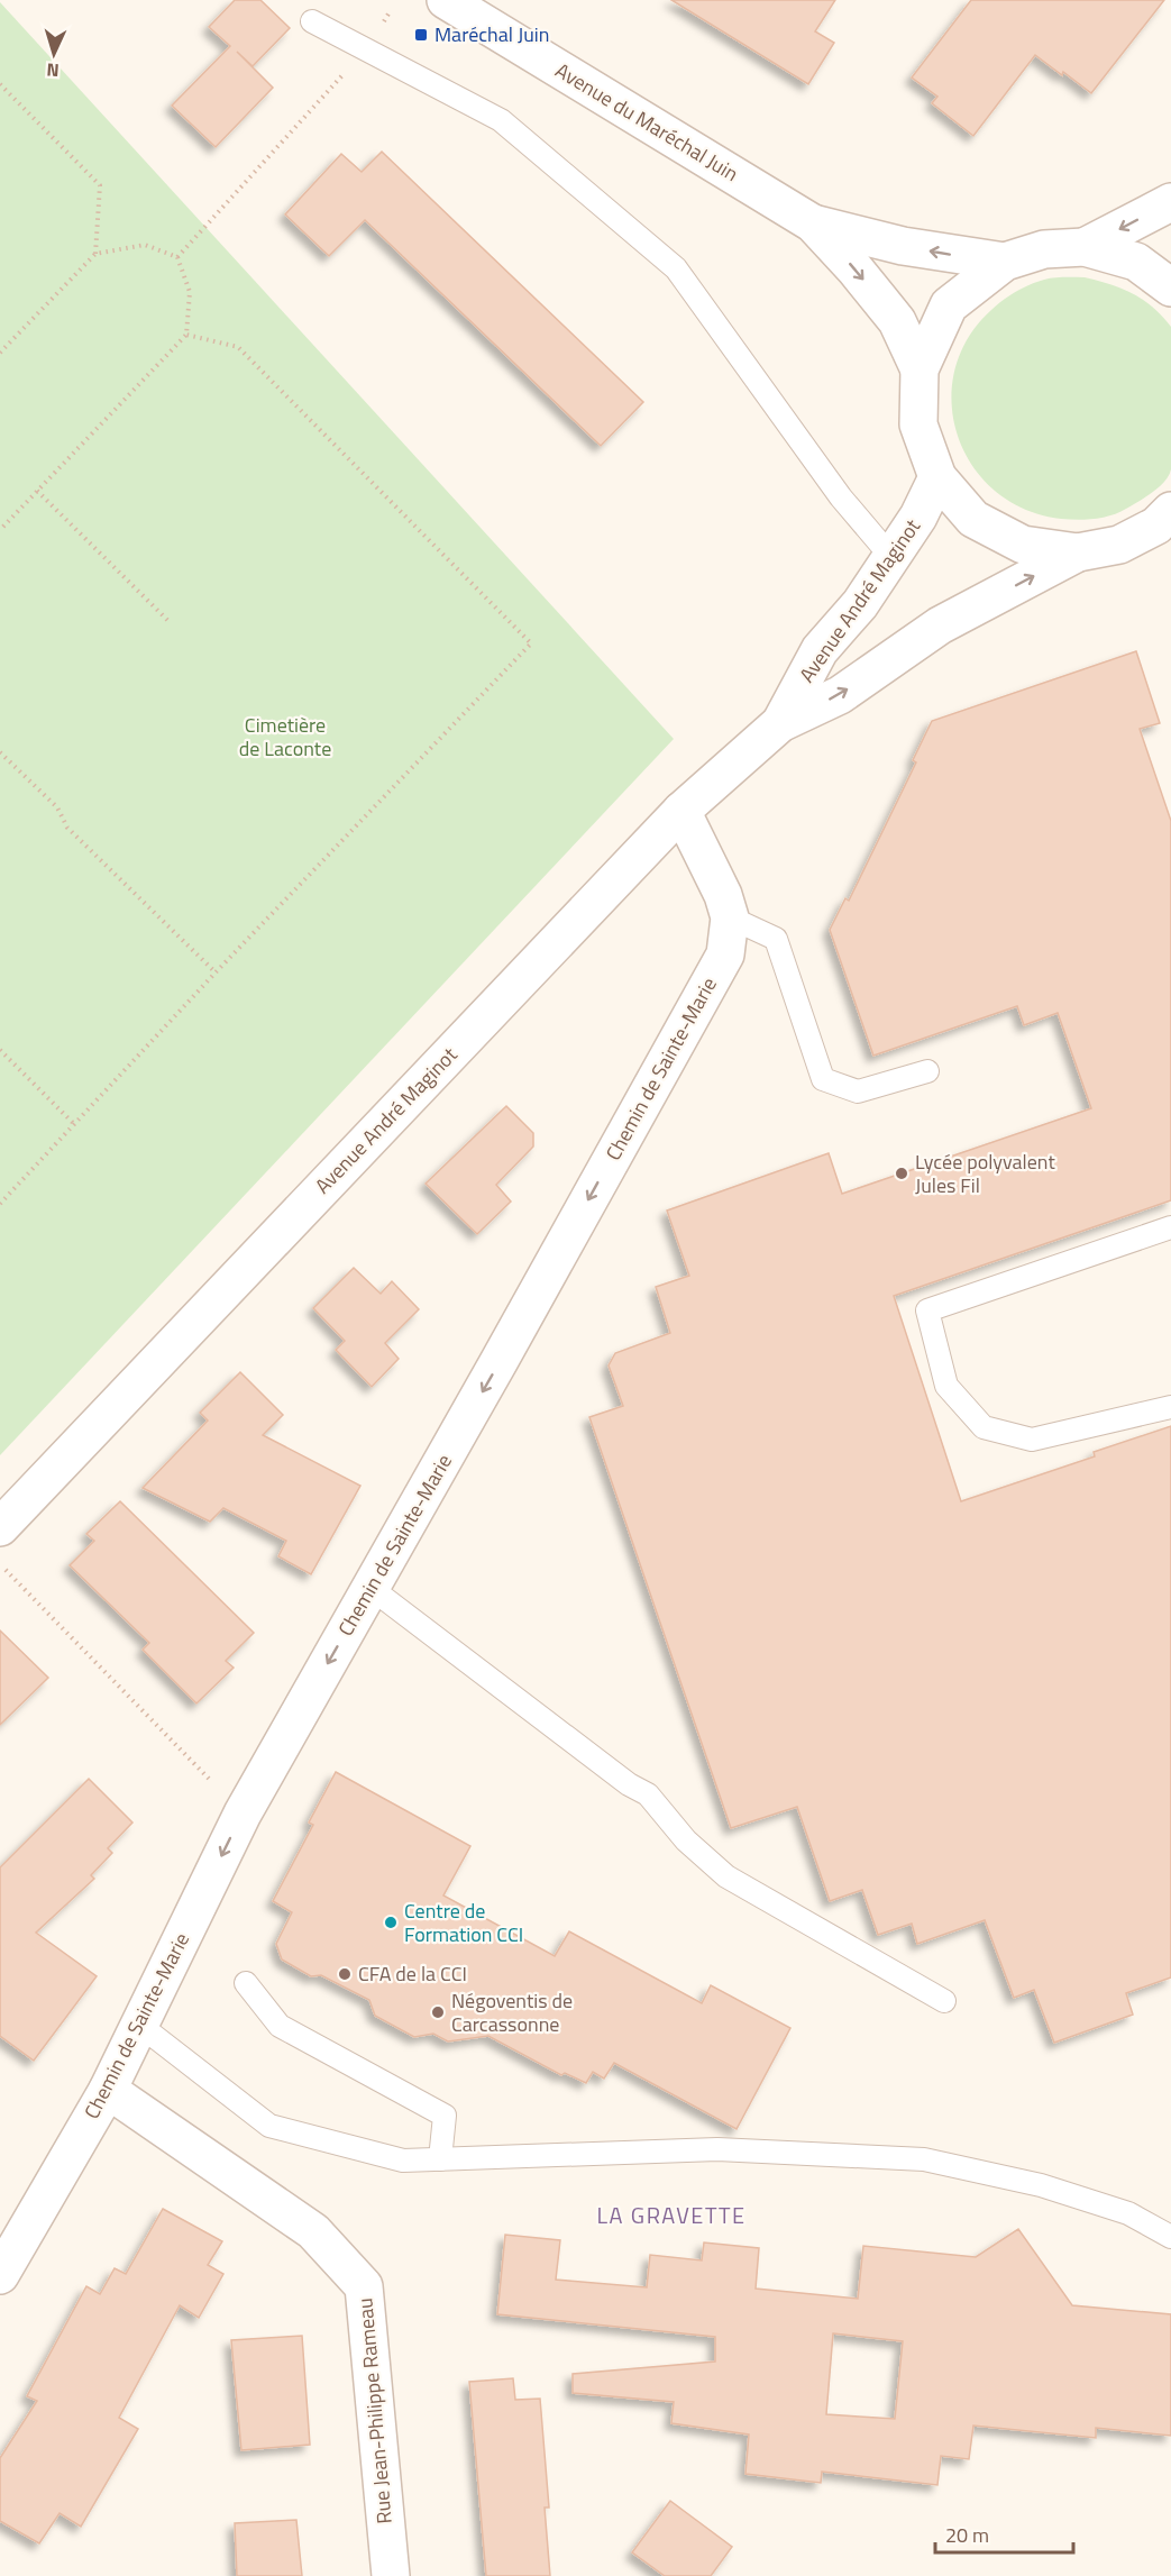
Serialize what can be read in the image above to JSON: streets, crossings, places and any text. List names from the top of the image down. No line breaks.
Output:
{"streets":{"street":["Avenue du Maréchal Juin","Avenue André Maginot","Chemin de Sainte-Marie","Rue Jean-Philippe Rameau"]},"crossings":[["Avenue André Maginot","Chemin de Sainte-Marie"],["Chemin de Sainte-Marie","Rue Jean-Philippe Rameau"]],"one_way":["Chemin de Sainte-Marie"],"districts":["LA GRAVETTE"],"parks":["Cimetière de Laconte"],"places":{"transit":["Maréchal Juin"],"other":["Lycée polyvalent Jules Fil","Centre de Formation CCI","CFA de la CCI","Négoventis de Carcassonne"]},"scale_bar":"20 m","north":"bottom"}
